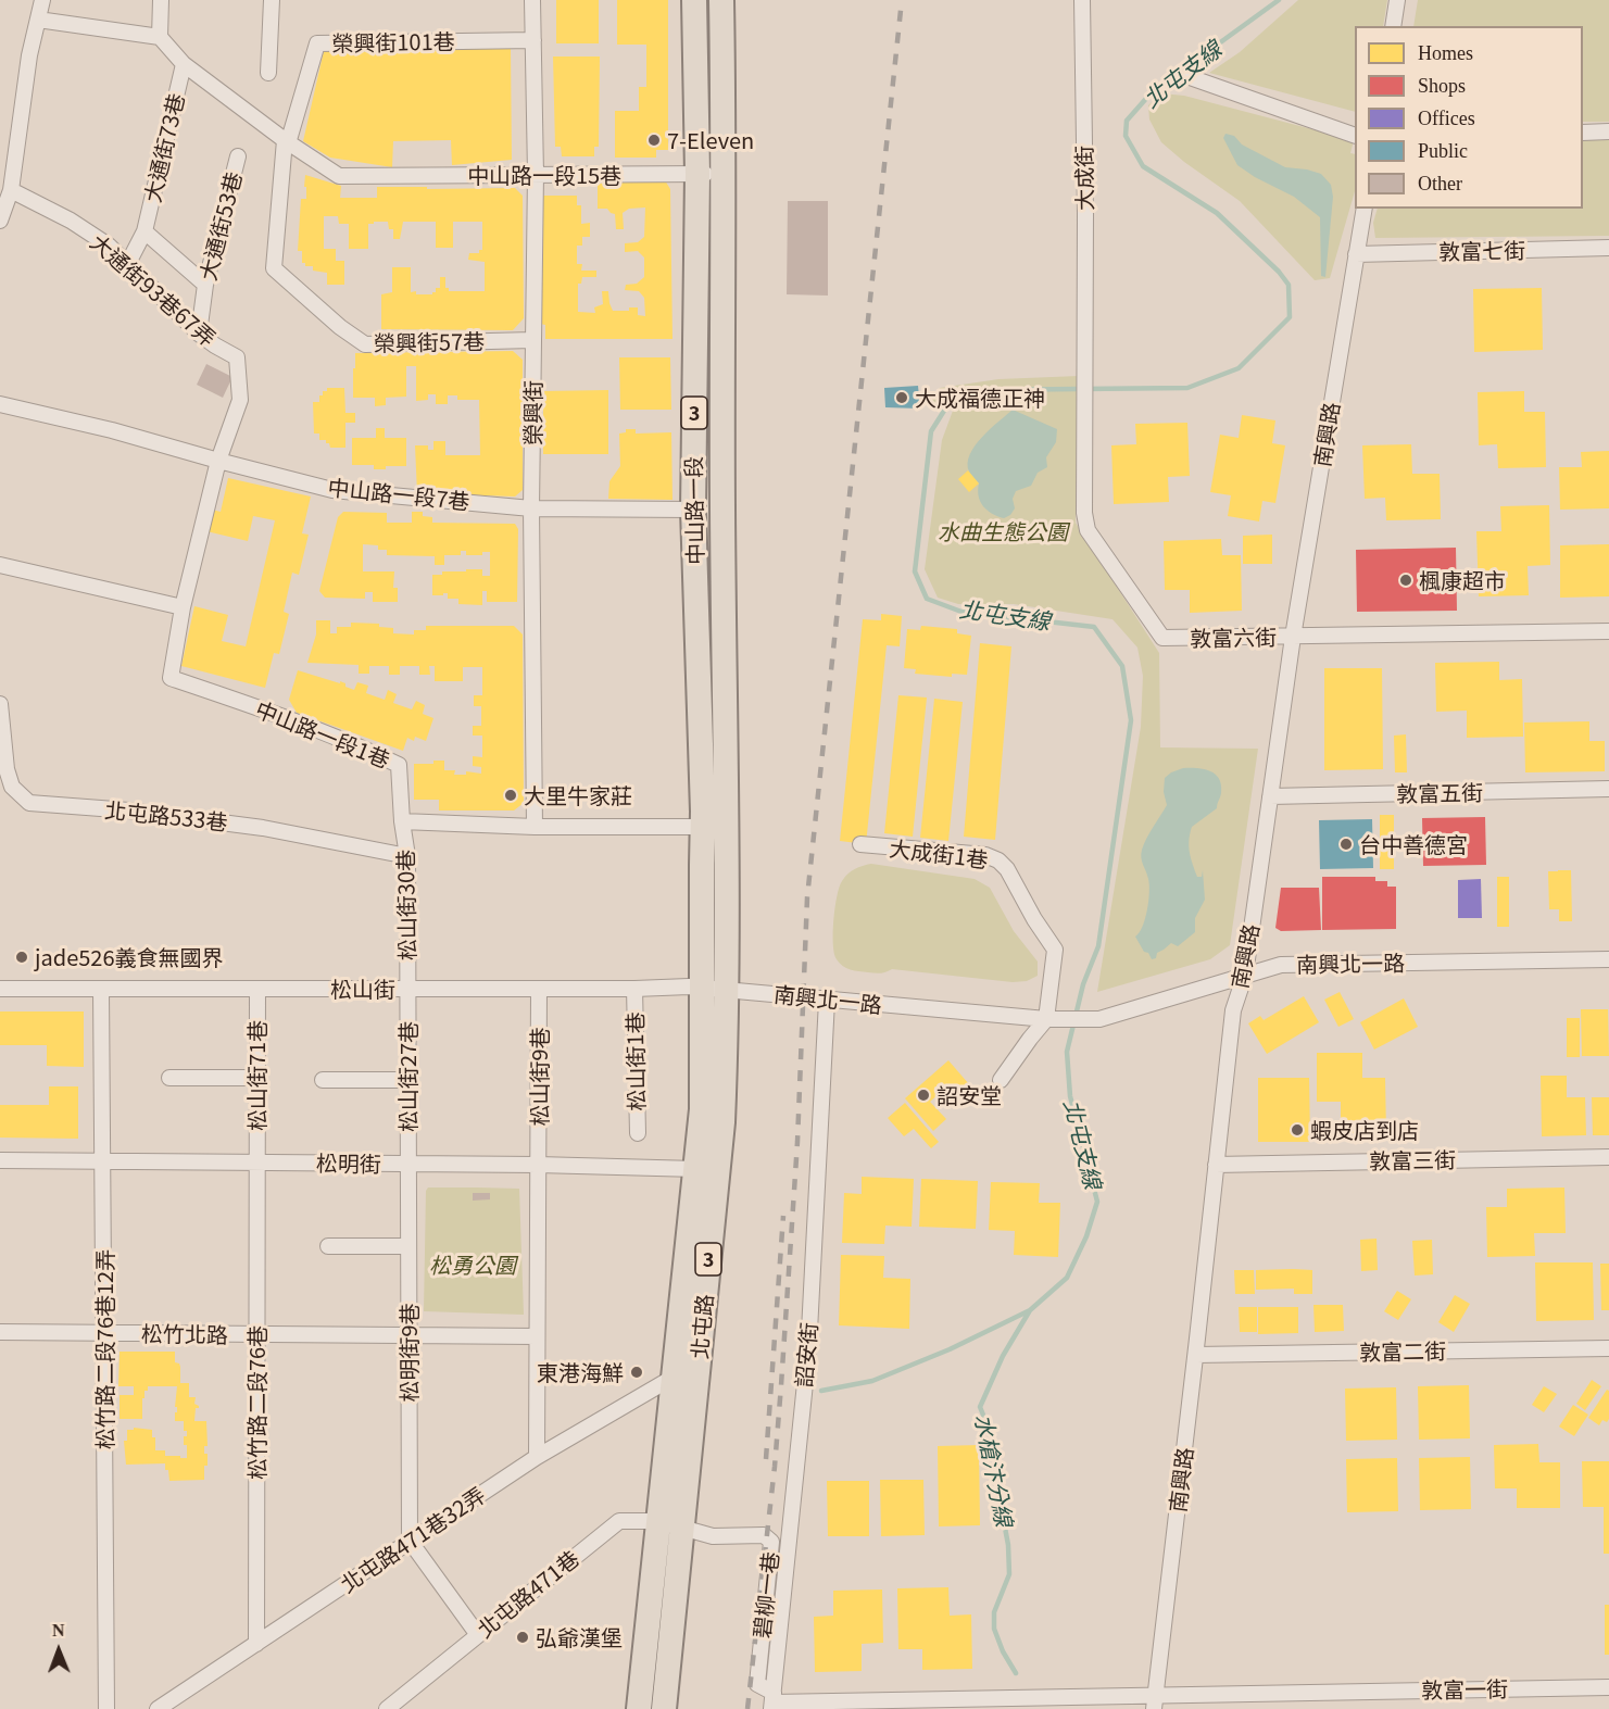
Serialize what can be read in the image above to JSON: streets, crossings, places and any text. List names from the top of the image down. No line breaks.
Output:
{"streets":{"main road":["3","中山路一段","北屯路"],"street":["榮興街101巷","大通街73巷","中山路一段15巷","大成街","大通街53巷","敦富七街","大通街93巷67弄","榮興街57巷","榮興街","南興路","中山路一段7巷","敦富六街","中山路一段1巷","敦富五街","北屯路533巷","大成街1巷","松山街30巷","南興北一路","松山街","松山街1巷","松山街71巷","松山街27巷","松山街9巷","敦富三街","松明街","松竹北路","松竹路二段76巷12弄","敦富二街","松明街9巷","詔安街","松竹路二段76巷","北屯路471巷32弄","北屯路471巷","碧柳一巷","敦富一街"]},"crossings":[["榮興街101巷","中山路一段15巷"],["榮興街101巷","榮興街57巷"],["榮興街101巷","榮興街"],["大通街73巷","中山路一段15巷"],["大通街73巷","大通街53巷"],["大通街73巷","大通街93巷67弄"],["中山路一段15巷","榮興街57巷"],["中山路一段15巷","榮興街"],["中山路一段15巷","中山路一段"],["大成街","敦富六街"],["大通街53巷","大通街93巷67弄"],["敦富七街","南興路"],["大通街93巷67弄","中山路一段7巷"],["大通街93巷67弄","中山路一段1巷"],["榮興街57巷","榮興街"],["榮興街","中山路一段7巷"],["南興路","敦富六街"],["南興路","敦富五街"],["南興路","南興北一路"],["南興路","敦富三街"],["南興路","敦富二街"],["南興路","敦富一街"],["中山路一段7巷","中山路一段"],["中山路一段7巷","中山路一段1巷"],["中山路一段","北屯路"],["中山路一段1巷","松山街30巷"],["北屯路533巷","松山街30巷"],["大成街1巷","南興北一路"],["松山街30巷","松山街"],["松山街30巷","松山街27巷"],["南興北一路","松山街"],["南興北一路","北屯路"],["南興北一路","詔安街"],["松山街","松山街1巷"],["松山街","松山街71巷"],["松山街","松山街27巷"],["松山街","松山街9巷"],["松山街","北屯路"],["松山街","松竹路二段76巷12弄"],["松山街71巷","松明街"],["松山街71巷","松竹路二段76巷"],["松山街27巷","松明街"],["松山街27巷","松明街9巷"],["松山街9巷","松明街"],["松山街9巷","松竹北路"],["松山街9巷","北屯路471巷32弄"],["松明街","北屯路"],["松明街","松竹路二段76巷12弄"],["松明街","松明街9巷"],["松明街","松竹路二段76巷"],["北屯路","北屯路471巷32弄"],["北屯路","北屯路471巷"],["北屯路","碧柳一巷"],["松竹北路","松竹路二段76巷12弄"],["松竹北路","松明街9巷"],["松竹北路","松竹路二段76巷"],["松明街9巷","北屯路471巷32弄"],["詔安街","碧柳一巷"],["詔安街","敦富一街"],["松竹路二段76巷","北屯路471巷32弄"],["北屯路471巷","碧柳一巷"],["碧柳一巷","敦富一街"]],"water":["北屯支線","水槍汴分線"],"parks":["水曲生態公園","松勇公園"],"places":["7-Eleven","大成福德正神","楓康超市","大里牛家莊","台中善德宮","jade526義食無國界","詔安堂","蝦皮店到店","東港海鮮","弘爺漢堡"],"legend":["Homes","Shops","Offices","Public","Other"],"north":"top"}
